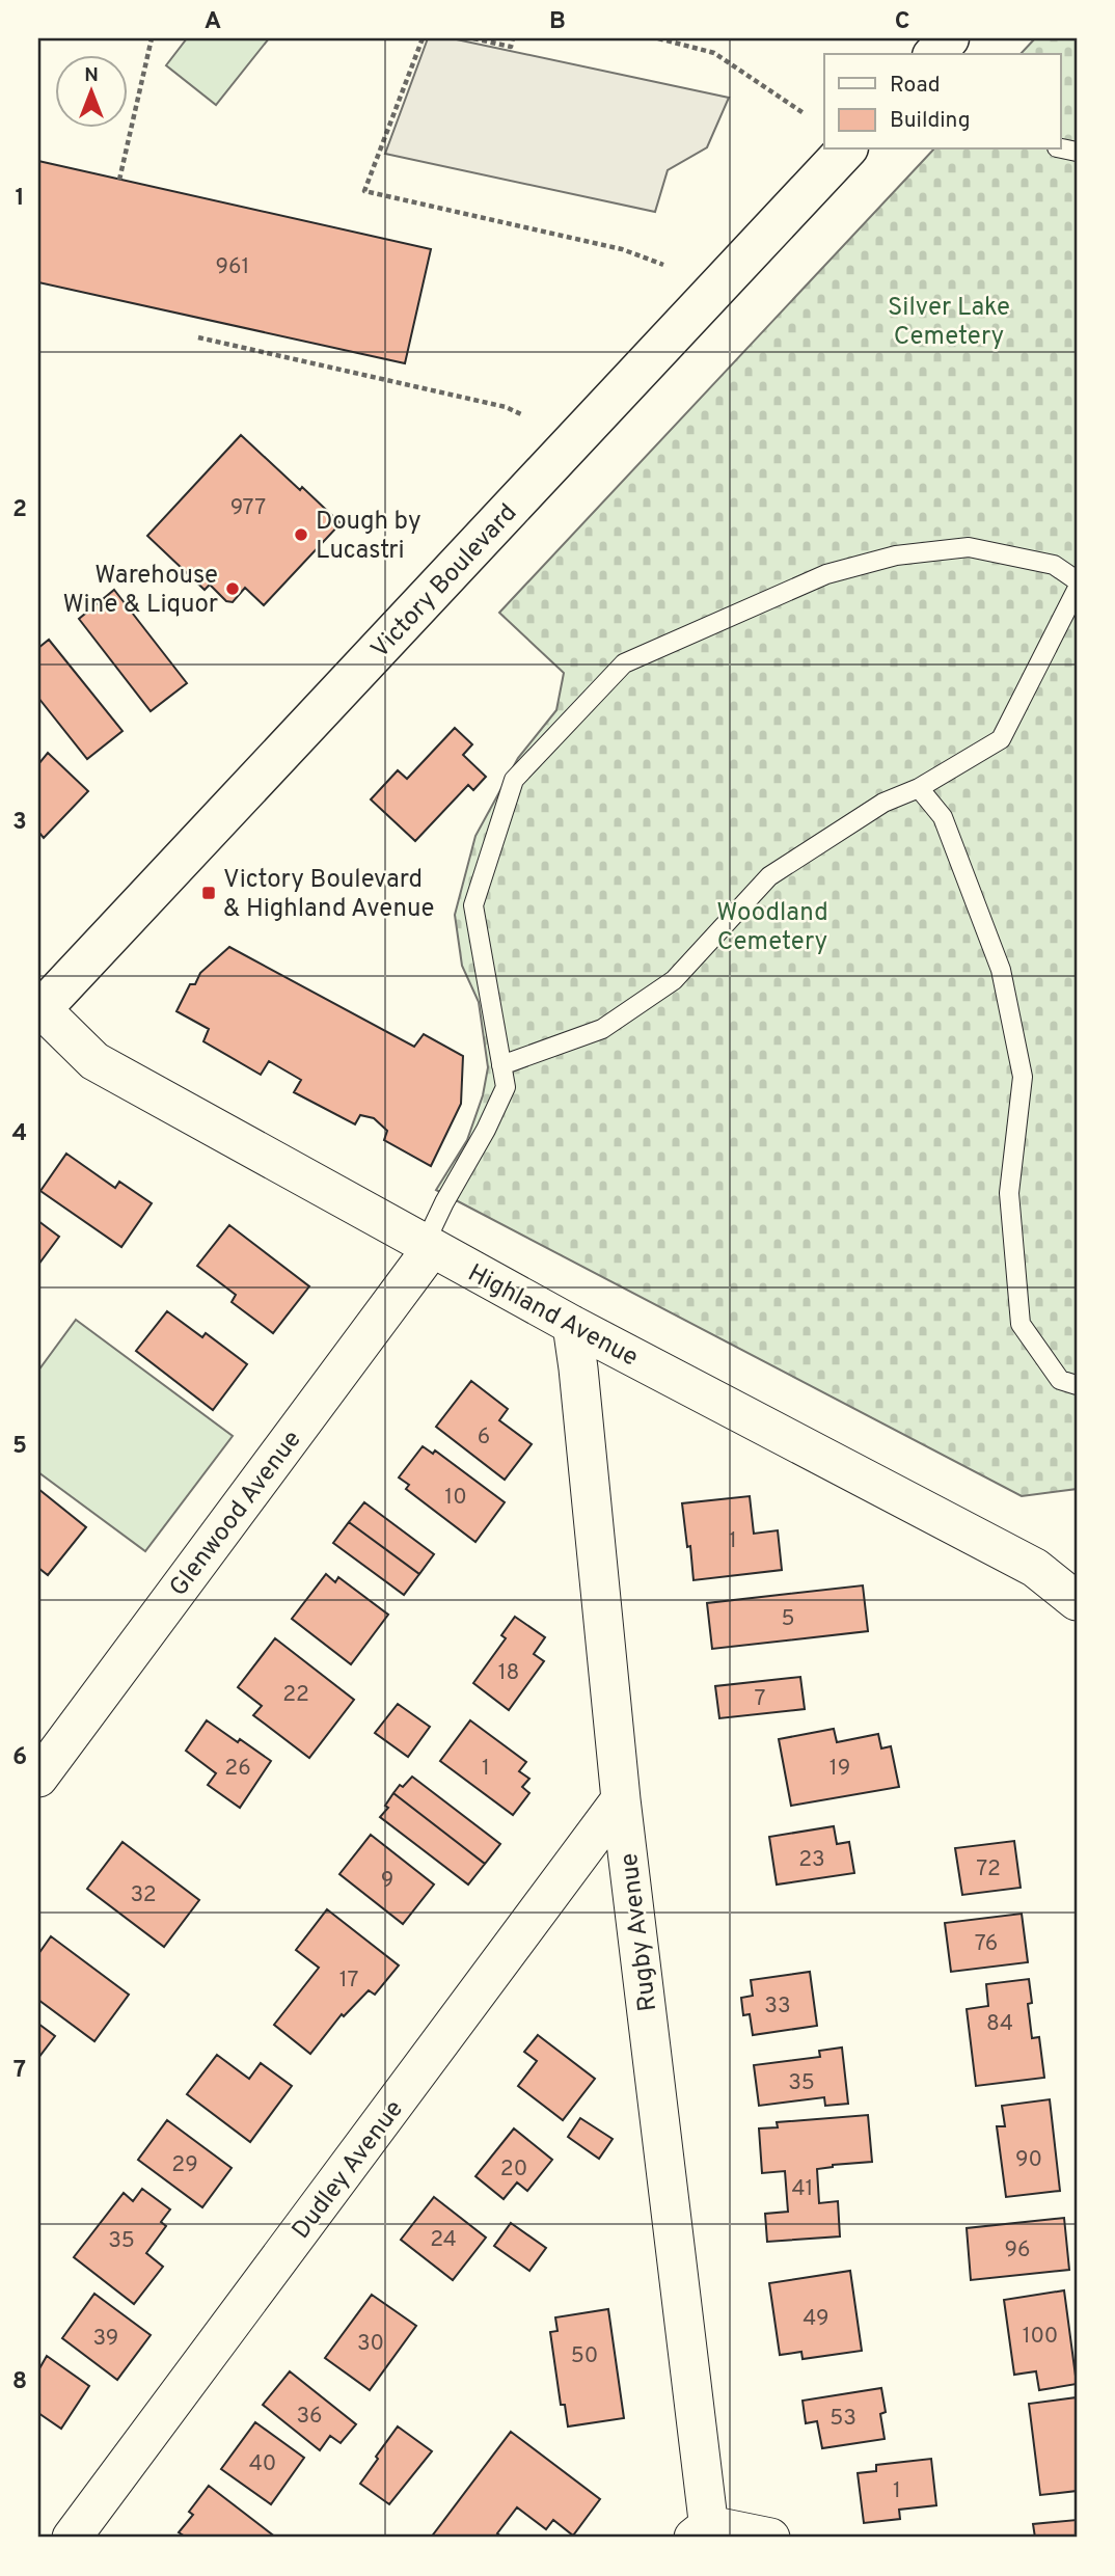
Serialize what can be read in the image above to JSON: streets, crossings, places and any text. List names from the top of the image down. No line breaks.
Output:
{"streets":{"main road":["Victory Boulevard"],"street":["Highland Avenue","Glenwood Avenue","Rugby Avenue","Dudley Avenue"]},"crossings":[["Victory Boulevard","Highland Avenue"],["Highland Avenue","Glenwood Avenue"],["Highland Avenue","Rugby Avenue"],["Rugby Avenue","Dudley Avenue"]],"parks":["Silver Lake Cemetery","Woodland Cemetery"],"places":{"other":["Dough by Lucastri","Warehouse Wine & Liquor"],"transit":["Victory Boulevard & Highland Avenue"]},"house_numbers":["961","977","6","10","1","5","18","22","7","26","1","19","23","72","9","32","76","17","33","84","35","90","29","20","41","24","35","96","49","100","39","30","50","36","53","40","1"],"legend":["Road","Building"],"north":"top","grid":{"columns":["A","B","C"],"rows":["1","2","3","4","5","6","7","8"]}}
